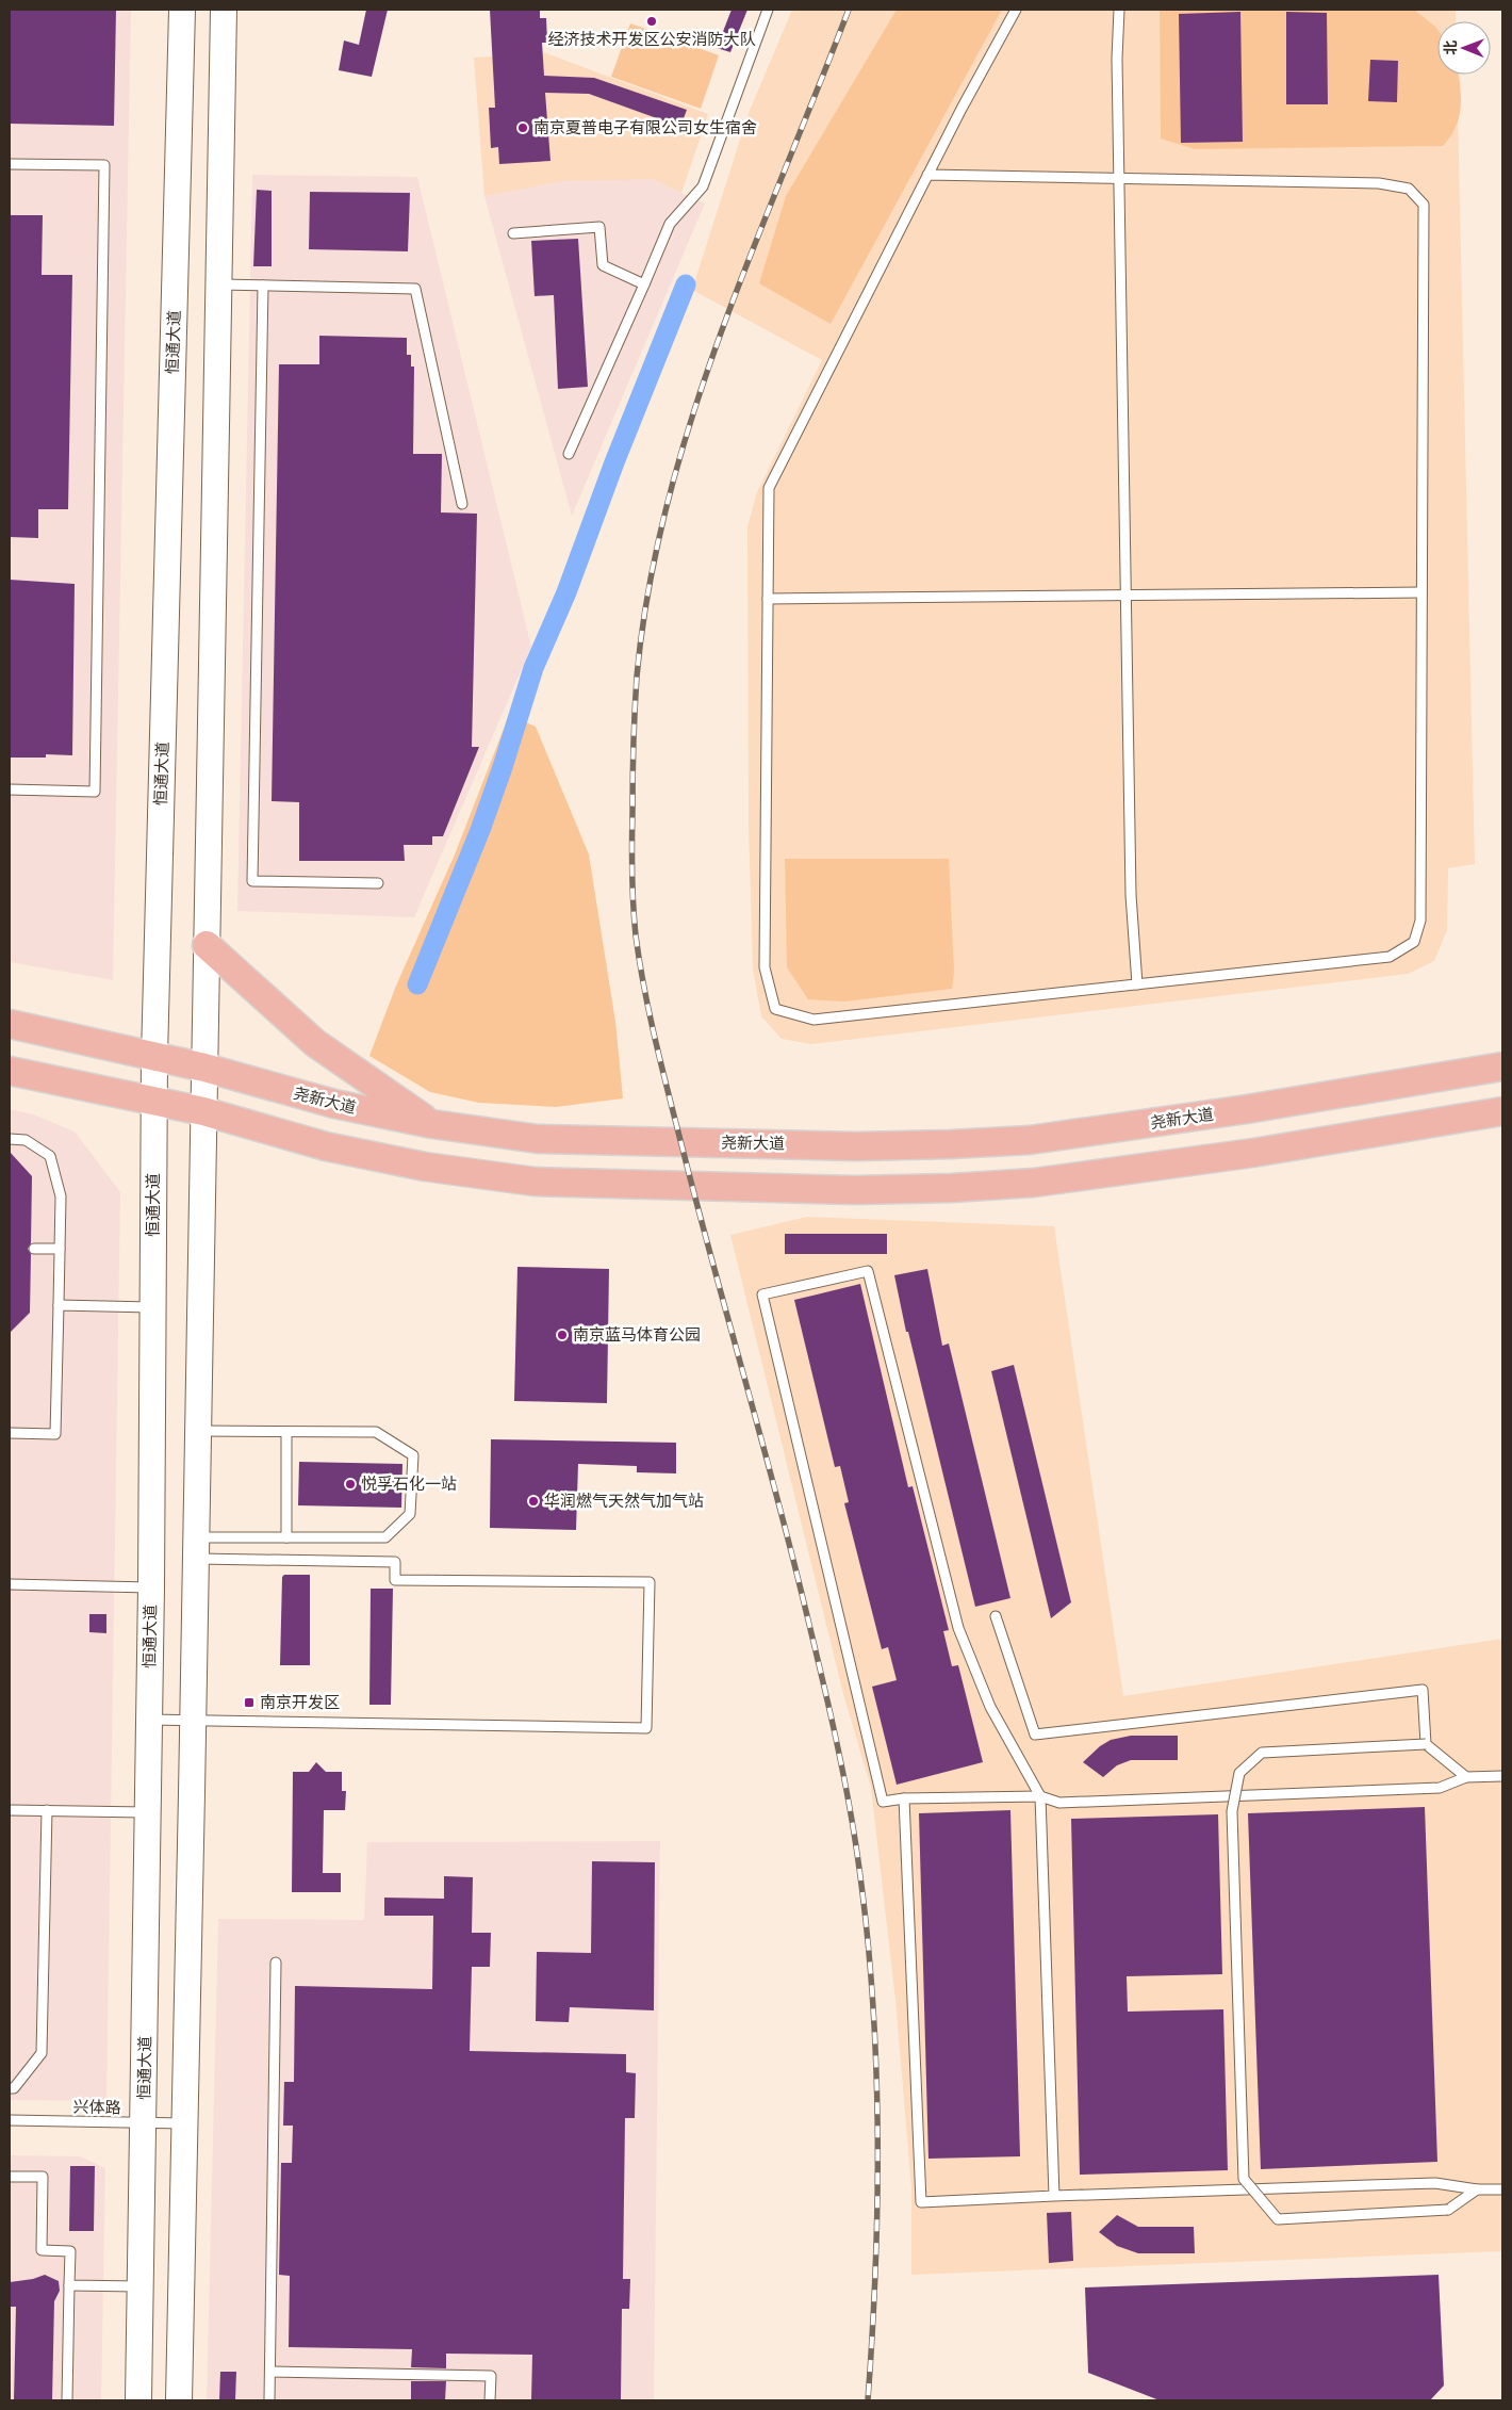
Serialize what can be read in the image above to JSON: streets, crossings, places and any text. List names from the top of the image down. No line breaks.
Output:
{"streets":{"main road":["恒通大道","尧新大道"],"lane":["兴体路"]},"crossings":[["恒通大道","尧新大道"],["恒通大道","兴体路"]],"places":{"other":["经济技术开发区公安消防大队","南京夏普电子有限公司女生宿舍","南京蓝马体育公园","悦孚石化一站","华润燃气天然气加气站"],"transit":["南京开发区"]},"north":"left"}
